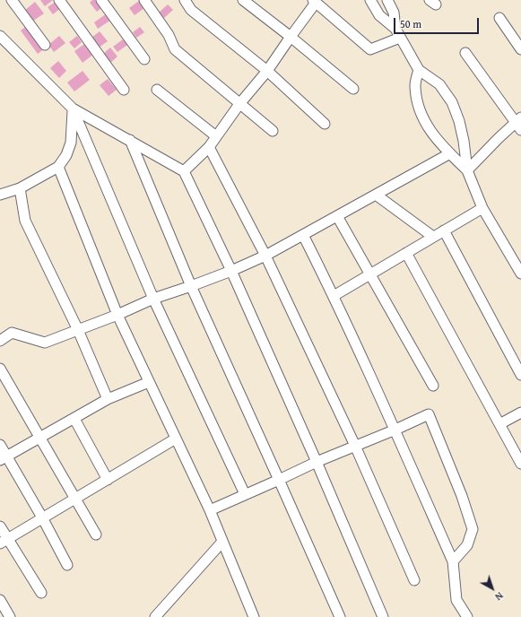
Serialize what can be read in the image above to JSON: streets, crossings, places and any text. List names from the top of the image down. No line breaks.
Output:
{"scale_bar":"50 m","north":"bottom right"}
